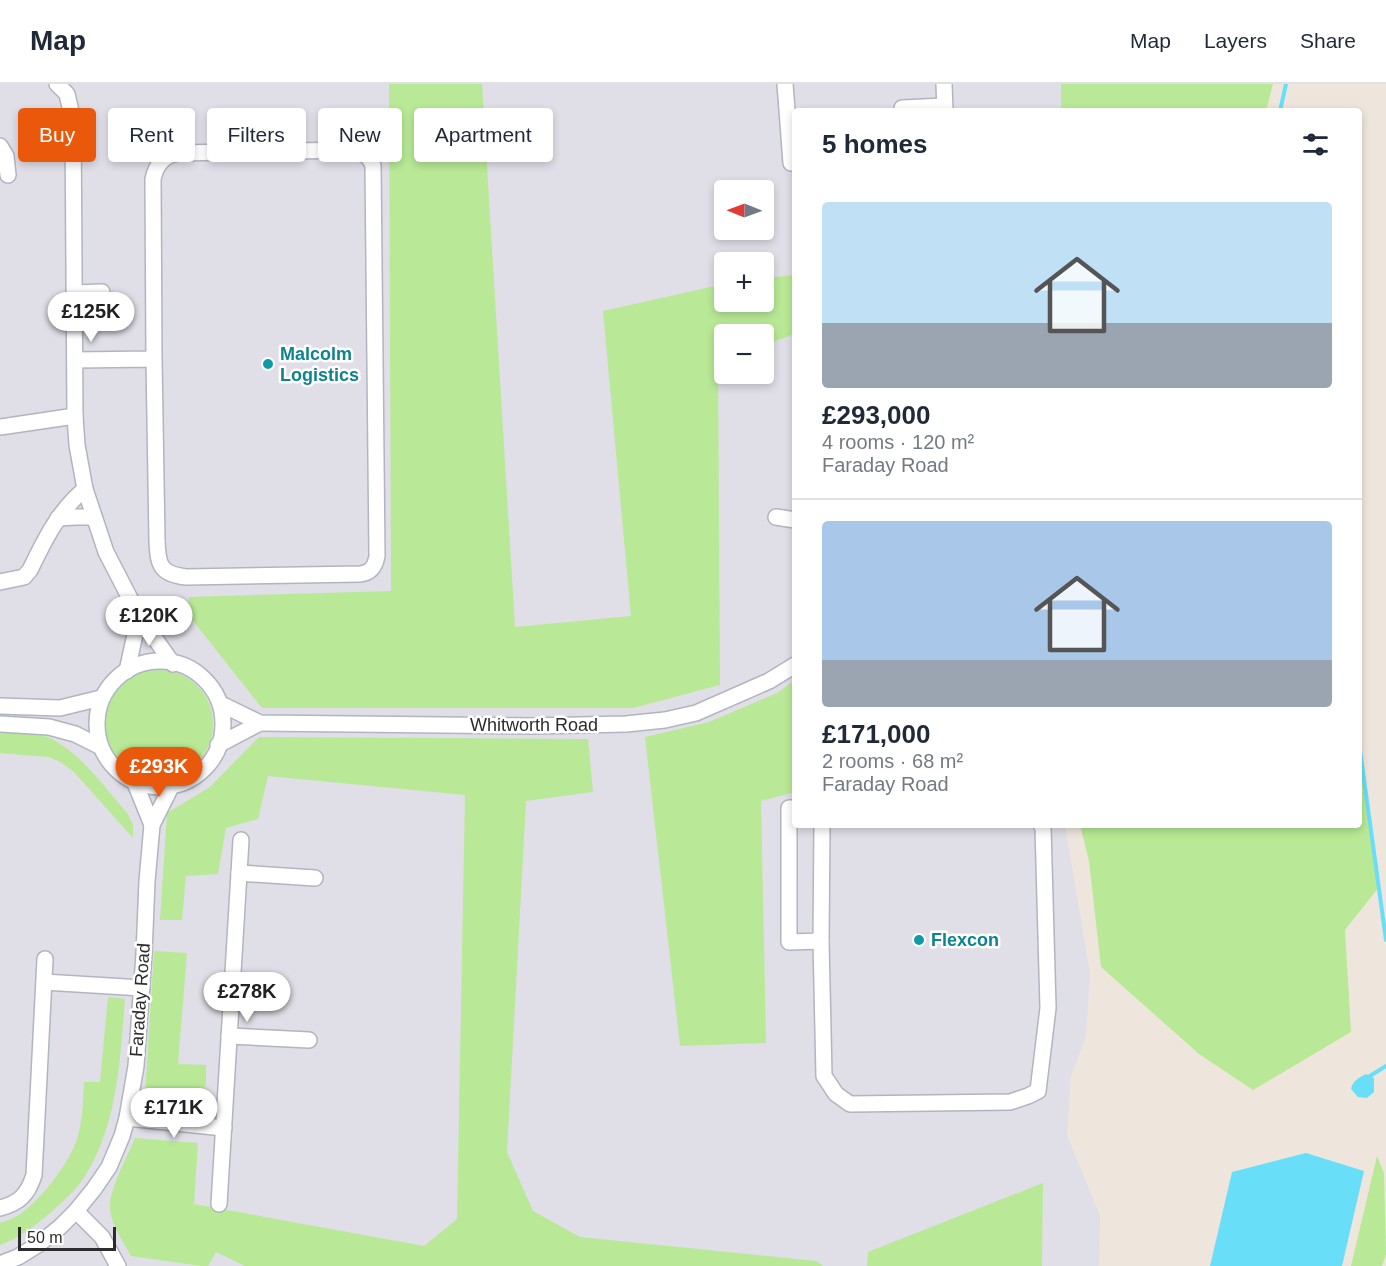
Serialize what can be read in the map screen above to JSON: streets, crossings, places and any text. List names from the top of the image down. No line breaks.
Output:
{"streets":{"street":["Whitworth Road","Faraday Road"]},"crossings":[["Whitworth Road","Faraday Road"]],"places":["Malcolm Logistics","Flexcon"],"scale_bar":"50 m","north":"left","page":{"header":"Map","nav":["Map","Layers","Share"],"chip":["Buy","Rent","Filters","New","Apartment"],"heading":"5 homes","map_buttons":["+","−"],"list":[{"name":"£293,000","note":"4 rooms · 120 m² · Faraday Road"},{"name":"£171,000","note":"2 rooms · 68 m² · Faraday Road"}],"price":["£125K","£120K","£293K","£278K","£171K"],"scale":"50 m"}}
